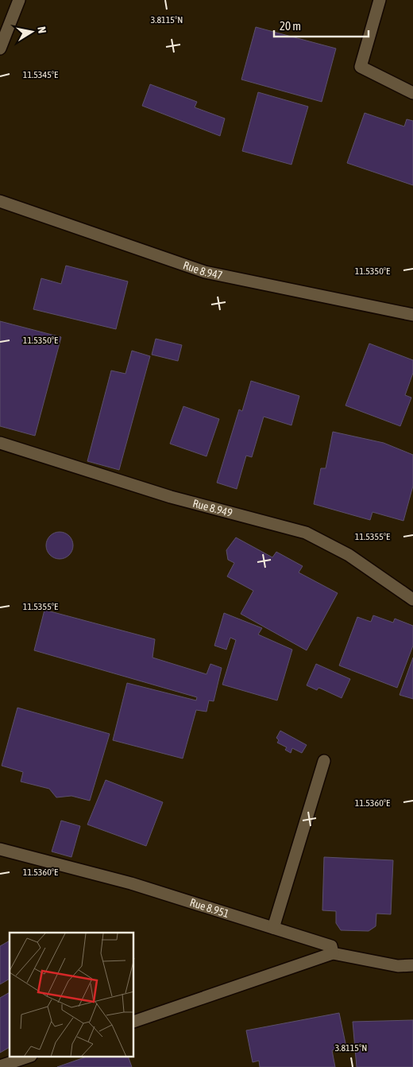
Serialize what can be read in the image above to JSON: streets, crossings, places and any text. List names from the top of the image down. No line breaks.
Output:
{"streets":{"street":["Rue 8.947","Rue 8.949","Rue 8.951"]},"scale_bar":"20 m","north":"right","coordinates":["3.8115°N","11.5345°E","11.5350°E","11.5355°E","11.5360°E"]}
